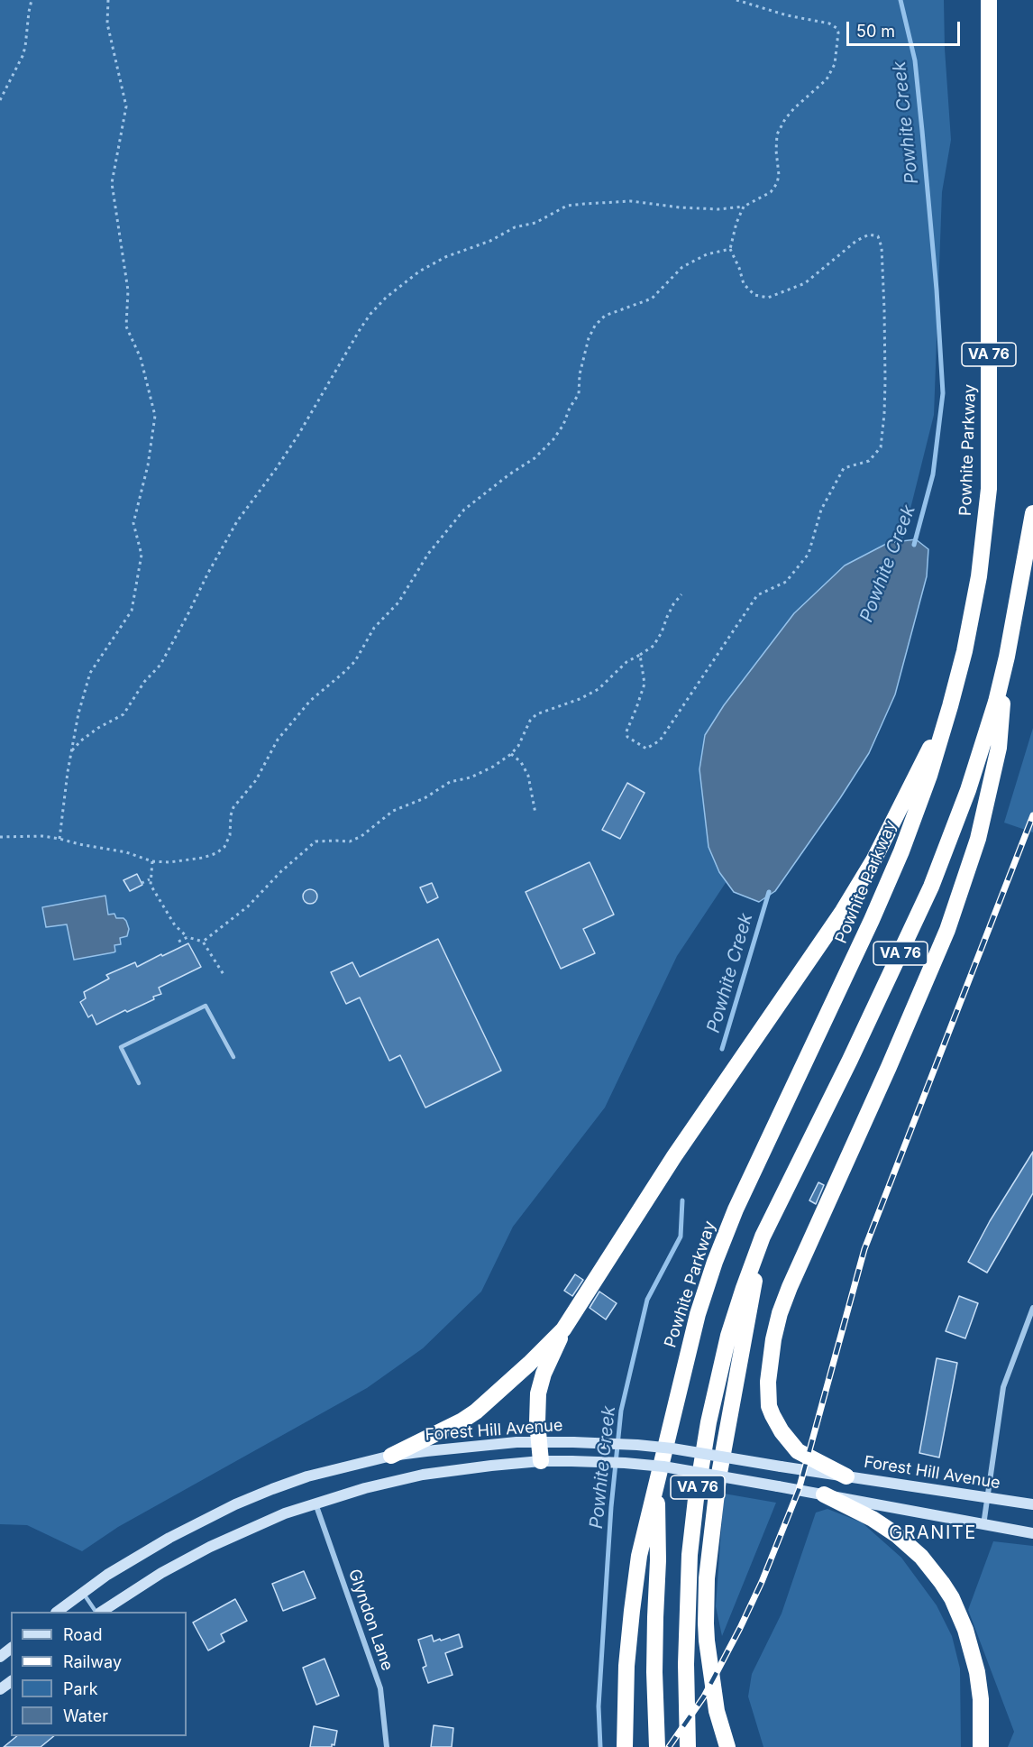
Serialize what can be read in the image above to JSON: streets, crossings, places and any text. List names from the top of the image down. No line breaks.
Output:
{"streets":{"highway":["VA 76","Powhite Parkway"],"main road":["Forest Hill Avenue"],"street":["Glyndon Lane"]},"crossings":[["VA 76","Powhite Parkway"],["Forest Hill Avenue","Glyndon Lane"]],"districts":["GRANITE"],"water":["Powhite Creek"],"legend":["Road","Railway","Park","Water"],"scale_bar":"50 m"}
